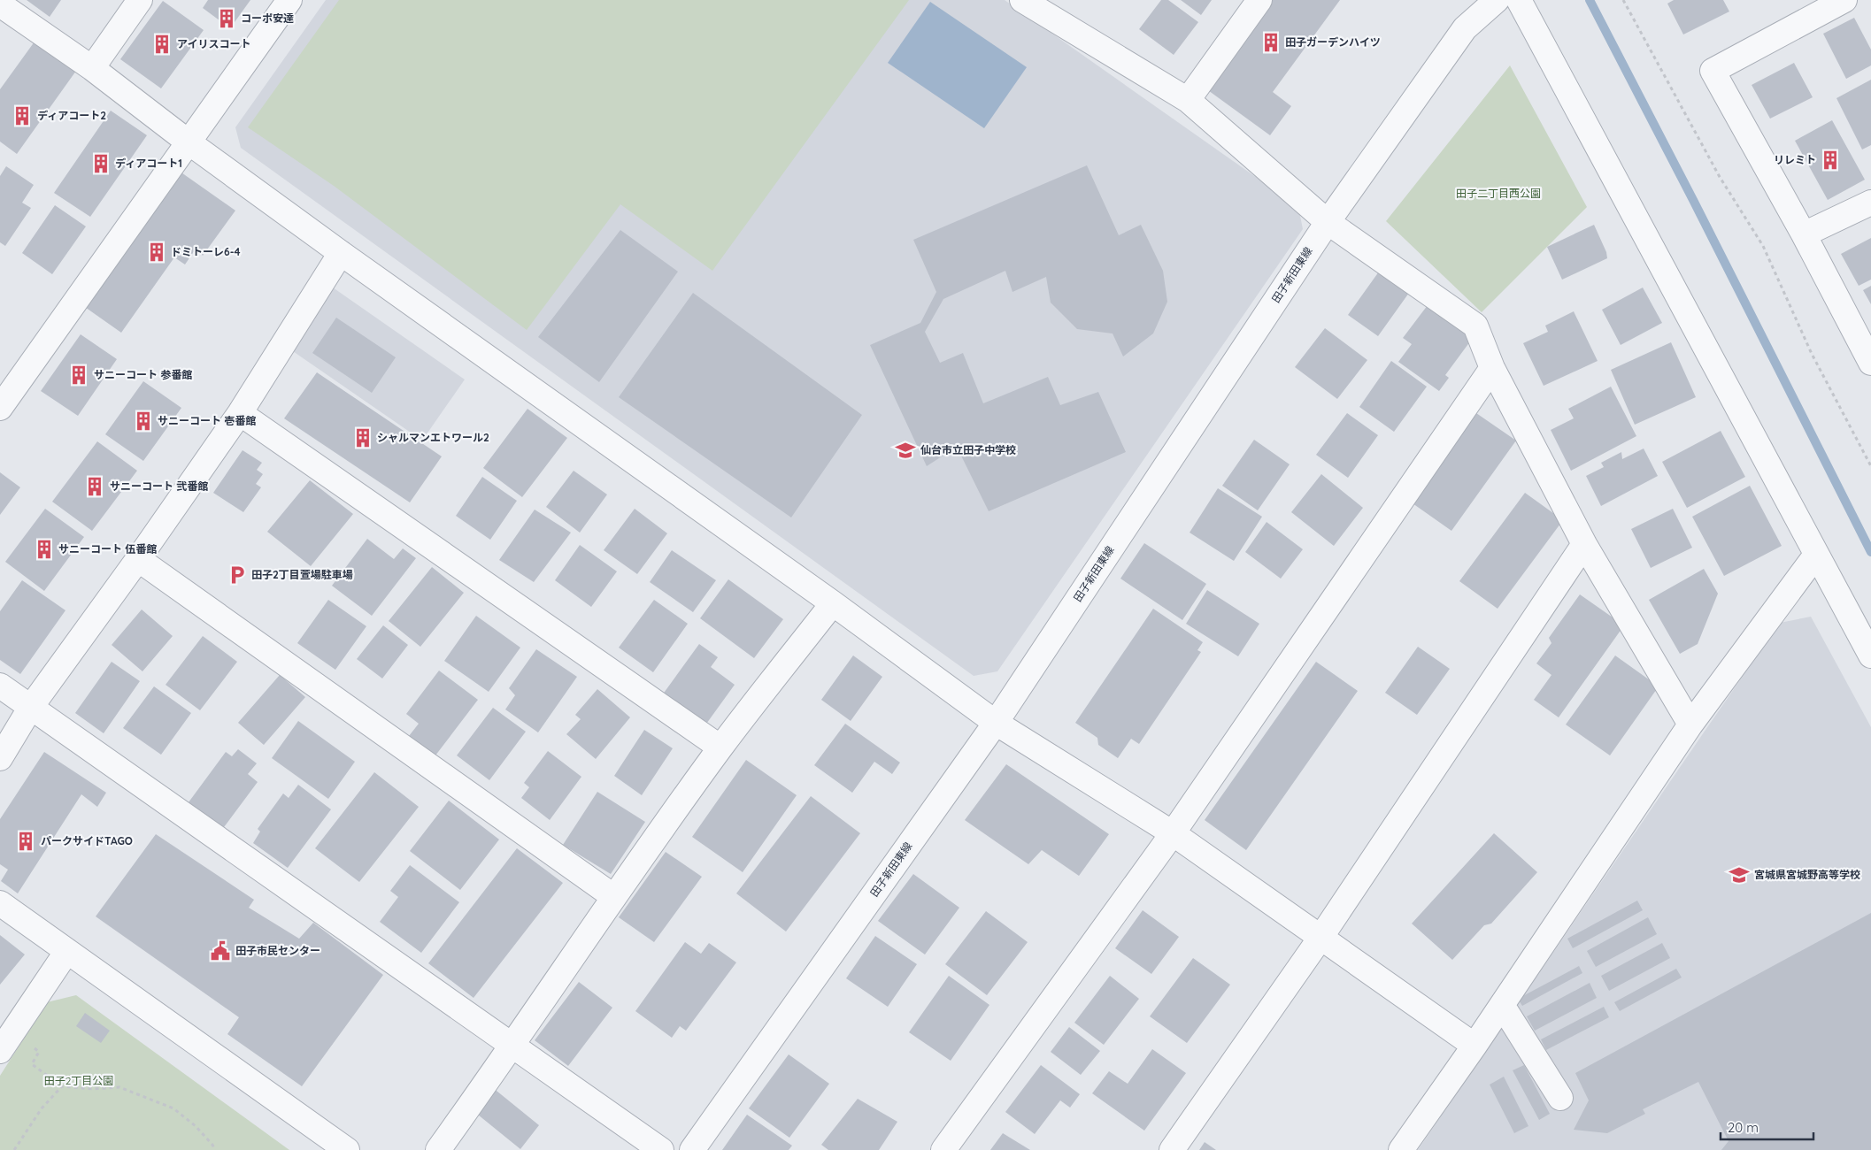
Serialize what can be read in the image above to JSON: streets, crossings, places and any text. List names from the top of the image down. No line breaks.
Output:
{"streets":{"street":["田子新田東線"]},"parks":["田子二丁目西公園","田子2丁目公園"],"places":{"building":["コーポ安達","田子ガーデンハイツ","アイリスコート","ディアコート2","リレミト","ディアコート1","ドミトーレ6-4","サニーコート 参番館","サニーコート 壱番館","シャルマンエトワール2","サニーコート 弐番館","サニーコート 伍番館","パークサイドTAGO"],"school or university":["仙台市立田子中学校","宮城県宮城野高等学校"],"parking":["田子2丁目萱場駐車場"],"public building":["田子市民センター"]},"scale_bar":"20 m"}
